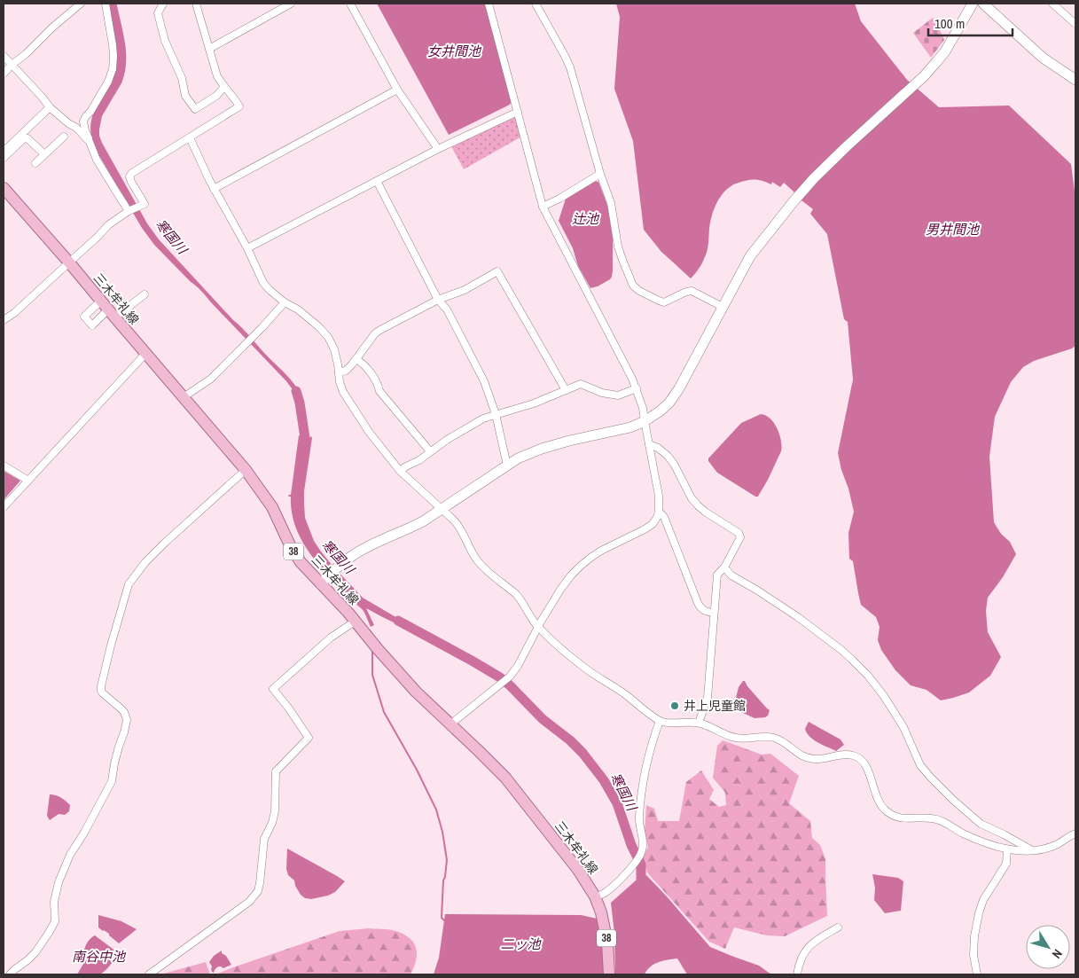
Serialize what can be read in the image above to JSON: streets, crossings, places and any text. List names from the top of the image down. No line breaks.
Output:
{"streets":{"main road":["三木牟礼線","38"]},"water":["女井間池","辻池","男井間池","寒国川","二ッ池","南谷中池"],"places":["井上児童館"],"scale_bar":"100 m","north":"bottom right"}
